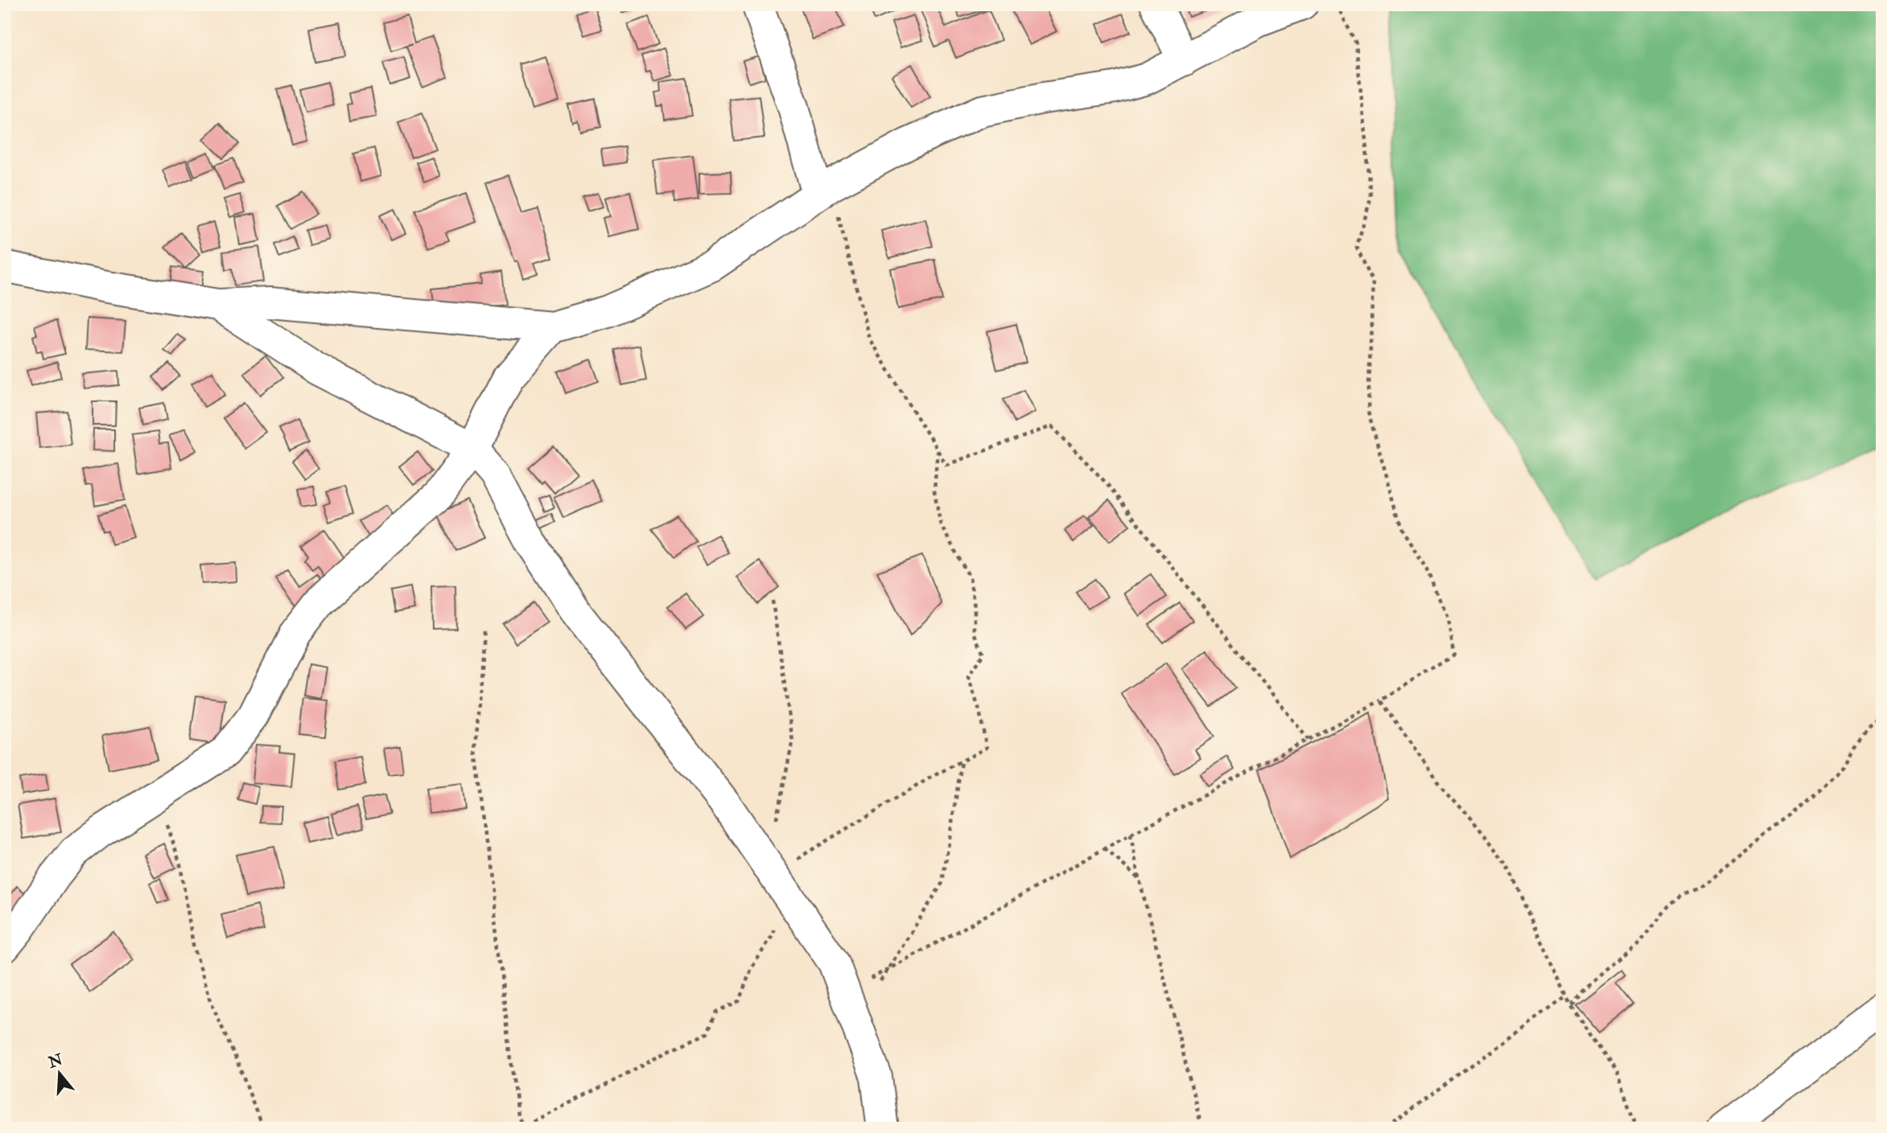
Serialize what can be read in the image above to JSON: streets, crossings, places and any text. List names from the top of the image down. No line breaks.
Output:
{"north":"top"}
